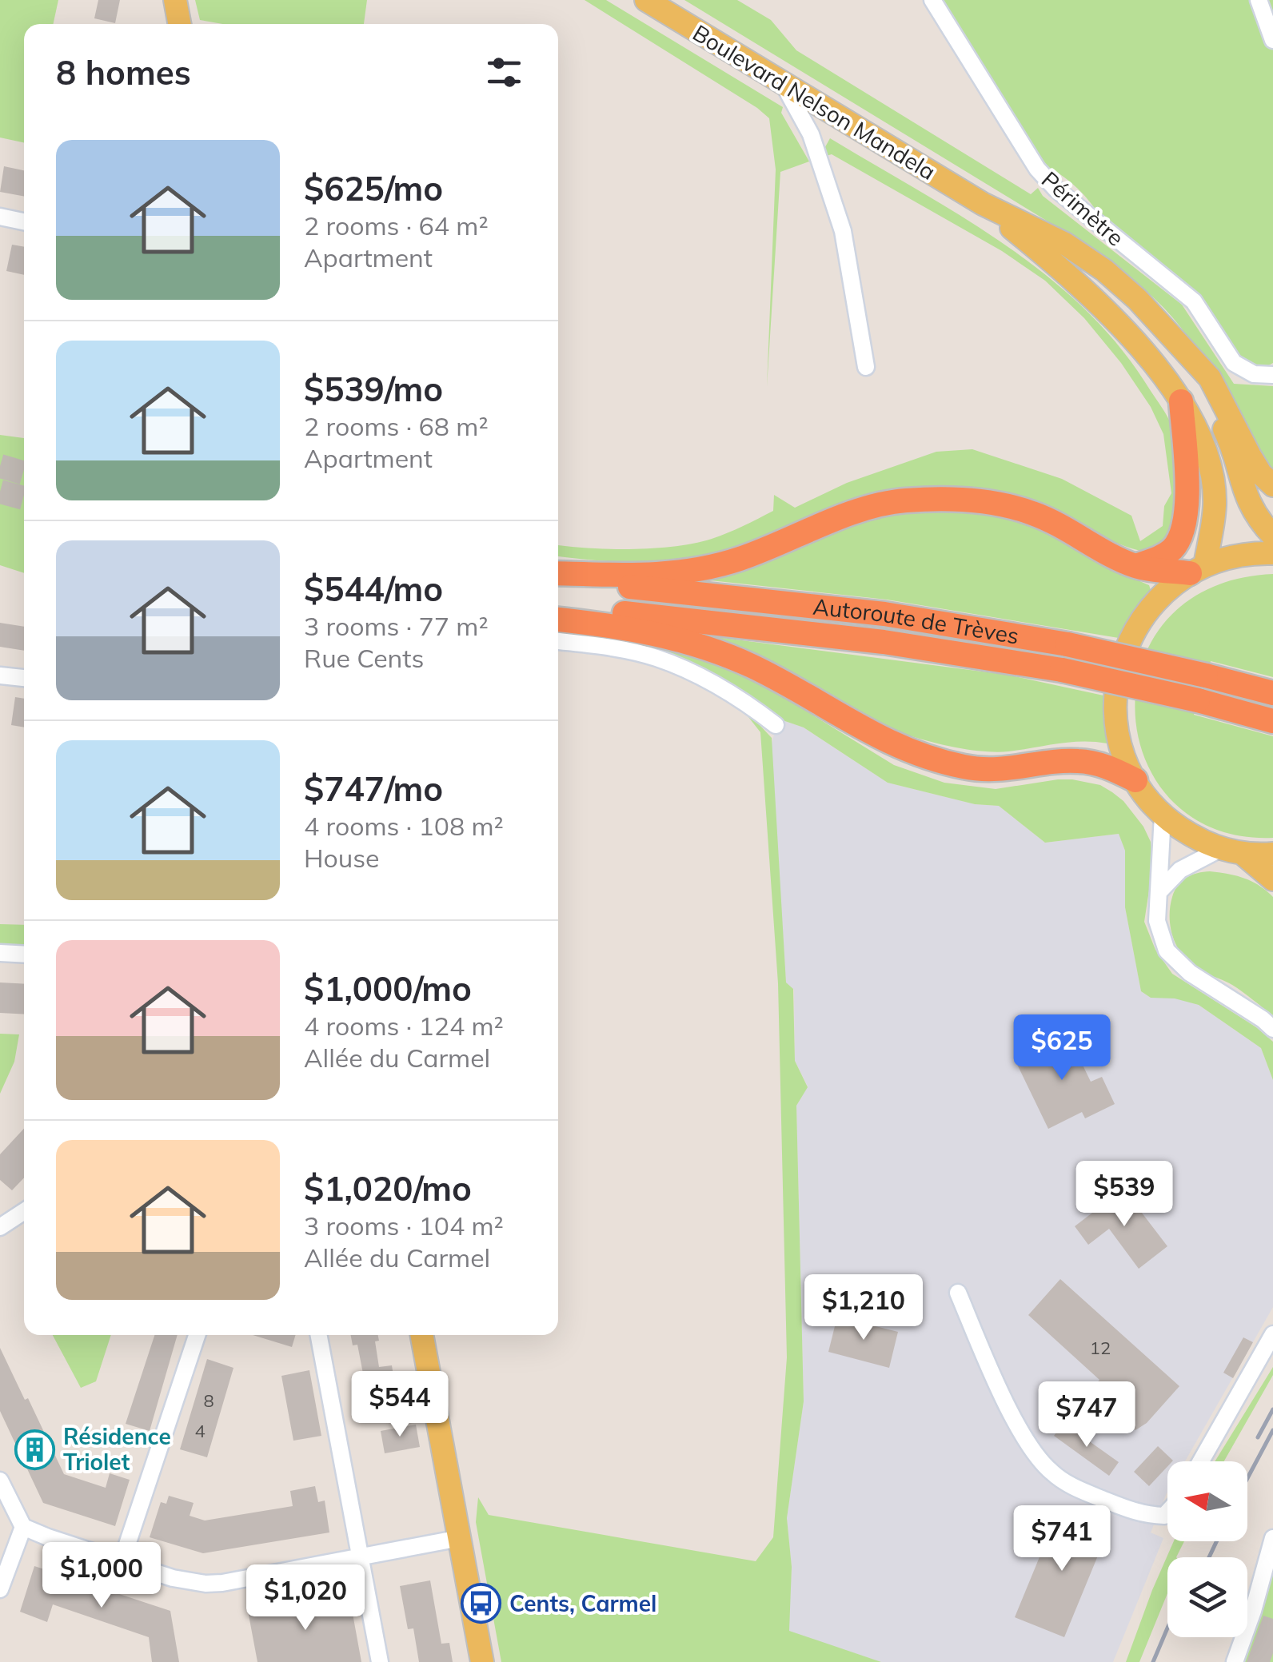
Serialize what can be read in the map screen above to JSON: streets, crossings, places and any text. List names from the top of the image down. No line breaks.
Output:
{"streets":{"highway":["Autoroute de Trèves"],"main road":["Boulevard Nelson Mandela"],"street":["Périmètre"]},"places":{"building":["Résidence Triolet"],"bus stop":["Cents, Carmel"]},"house_numbers":["12","8","4"],"north":"left","page":{"heading":"8 homes","list":[{"name":"$625/mo","note":"2 rooms · 64 m² · Apartment"},{"name":"$539/mo","note":"2 rooms · 68 m² · Apartment"},{"name":"$544/mo","note":"3 rooms · 77 m² · Rue Cents"},{"name":"$747/mo","note":"4 rooms · 108 m² · House"},{"name":"$1,000/mo","note":"4 rooms · 124 m² · Allée du Carmel"},{"name":"$1,020/mo","note":"3 rooms · 104 m² · Allée du Carmel"}],"price":["$625","$539","$1,210","$544","$747","$741","$1,000","$1,020"]}}
